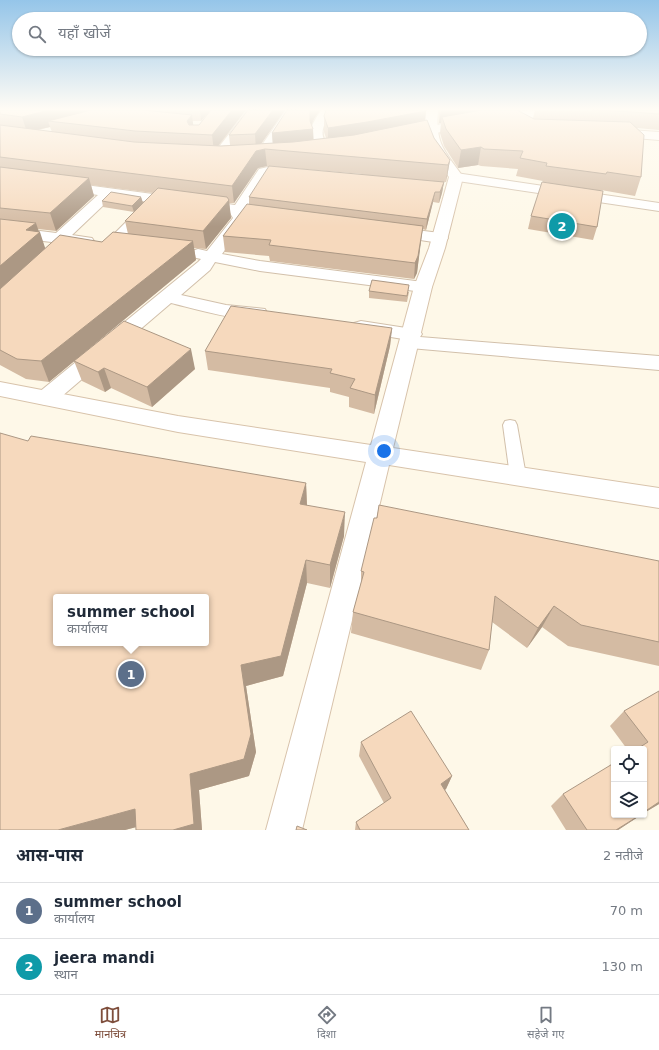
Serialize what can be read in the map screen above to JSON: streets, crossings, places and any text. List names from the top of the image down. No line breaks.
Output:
{"page":{"search":"यहाँ खोजें","pins":["2","1"],"popup":["summer school","कार्यालय"],"heading":["आस-पास","2 नतीजे"],"list":[{"mark":"1","name":"summer school","note":"कार्यालय","value":"70 m"},{"mark":"2","name":"jeera mandi","note":"स्थान","value":"130 m"}],"nav":["मानचित्र","दिशा","सहेजे गए"]}}
